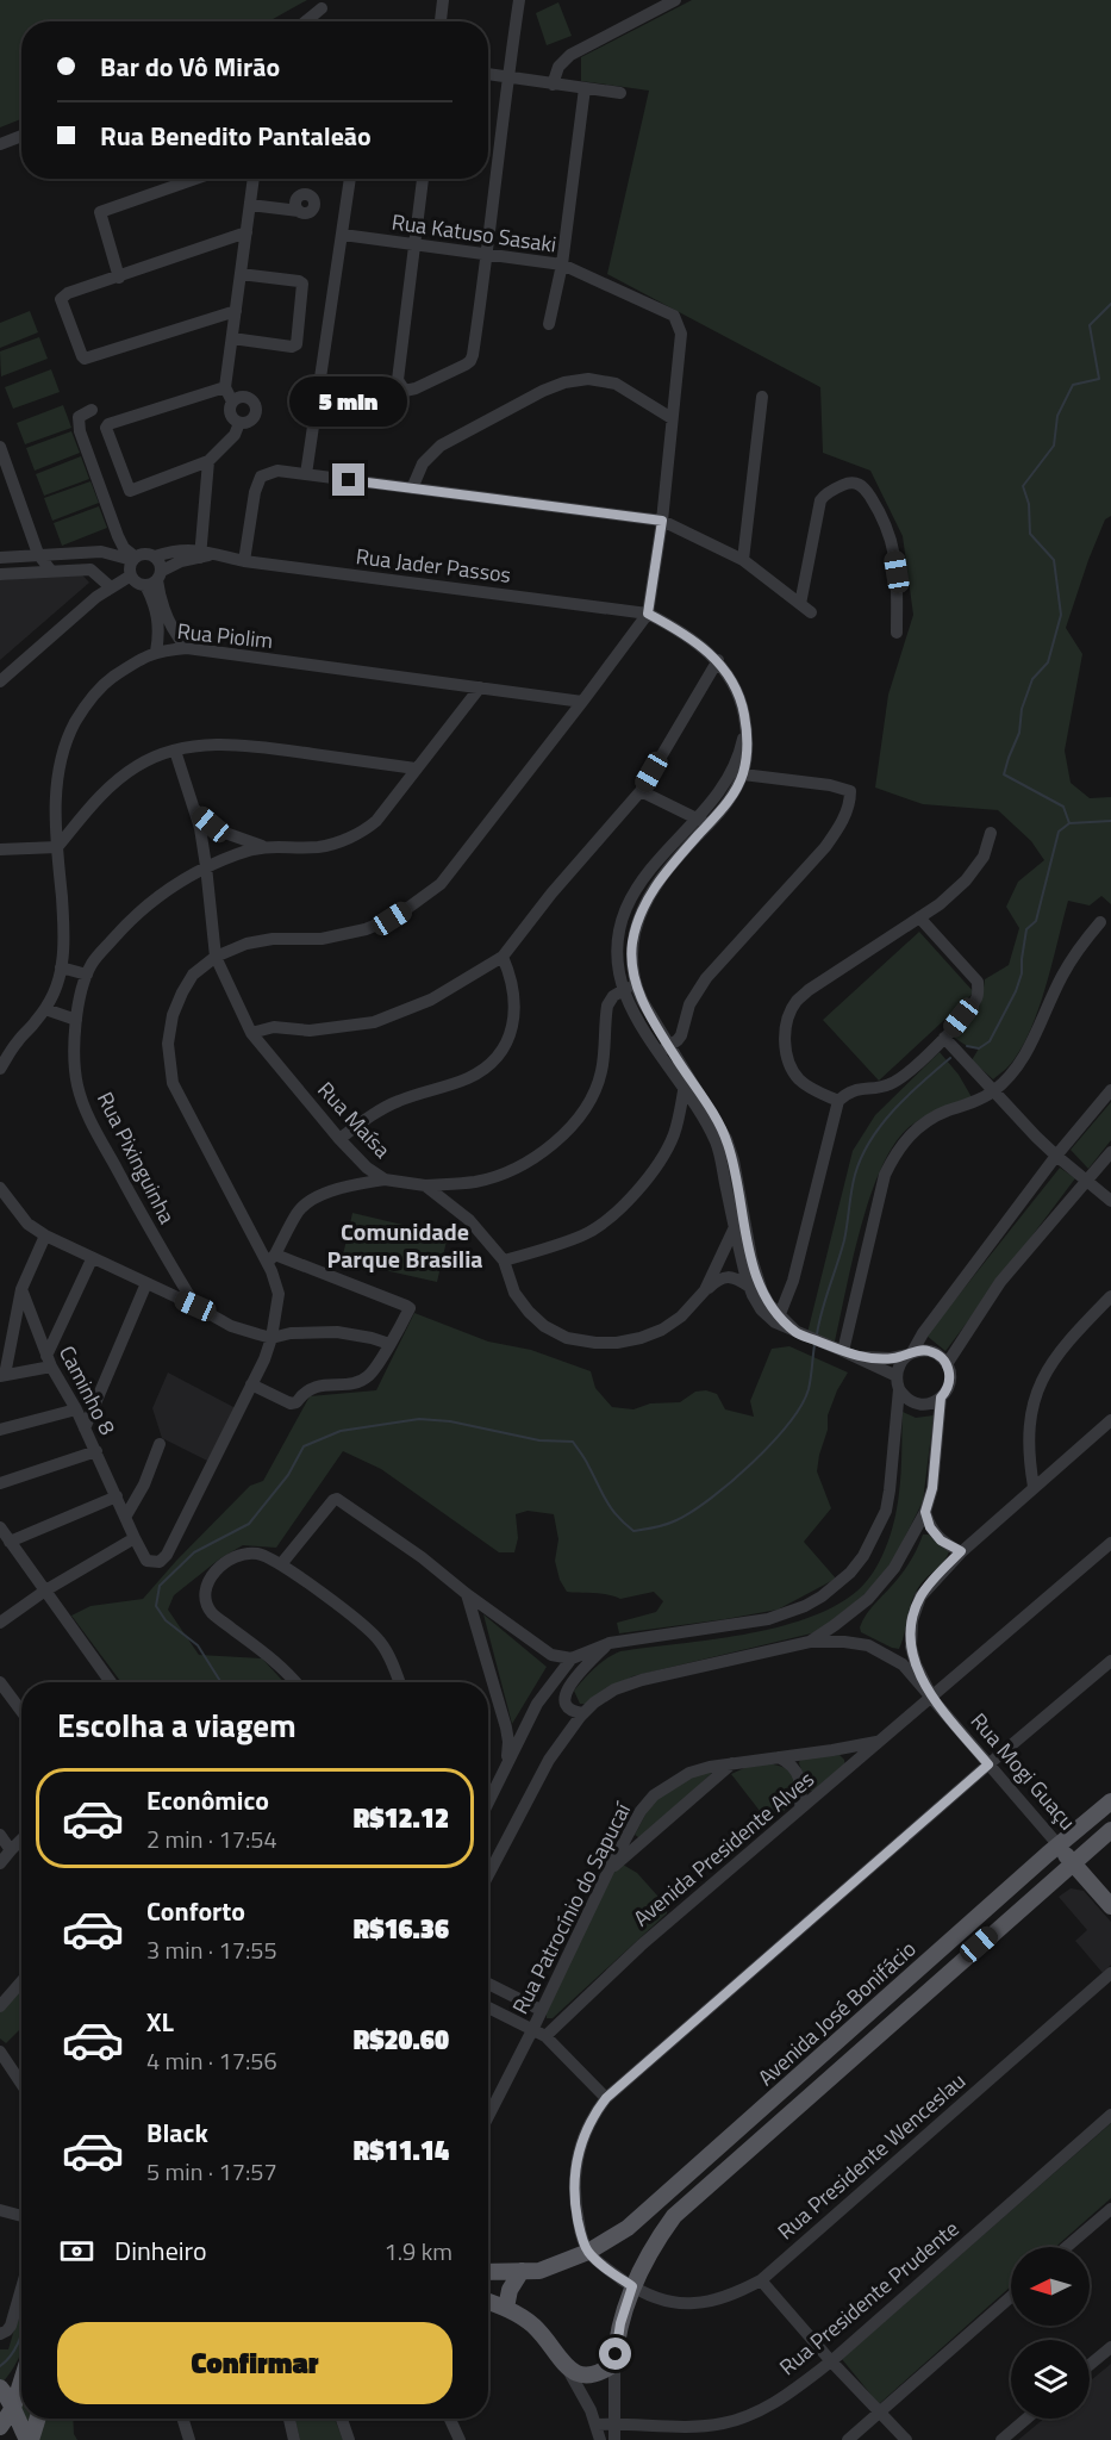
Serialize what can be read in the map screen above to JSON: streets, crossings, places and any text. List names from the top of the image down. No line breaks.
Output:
{"streets":{"main road":["Rua Mogi Guaçu","Avenida José Bonifácio"],"street":["Rua Katuso Sasaki","Rua Jader Passos","Rua Piolim","Rua Maísa","Rua Pixinguinha","Caminho 8","Avenida Presidente Alves","Rua Patrocínio do Sapucaí","Rua Presidente Wenceslau","Rua Presidente Prudente"]},"crossings":[["Rua Piolim","Rua Pixinguinha"],["Rua Maísa","Rua Pixinguinha"],["Rua Mogi Guaçu","Avenida Presidente Alves"],["Rua Mogi Guaçu","Avenida José Bonifácio"],["Avenida Presidente Alves","Rua Patrocínio do Sapucaí"],["Avenida José Bonifácio","Rua Presidente Wenceslau"]],"districts":["Comunidade Parque Brasilia"],"north":"left","page":{"banner":["Bar do Vô Mirão","Rua Benedito Pantaleão"],"bubble":"5 min","heading":"Escolha a viagem","list":[{"name":"Econômico","note":"2 min · 17:54","value":"R$12.12"},{"name":"Conforto","note":"3 min · 17:55","value":"R$16.36"},{"name":"XL","note":"4 min · 17:56","value":"R$20.60"},{"name":"Black","note":"5 min · 17:57","value":"R$11.14"}],"pay":["Dinheiro","1.9 km"],"buttons":"Confirmar"}}
